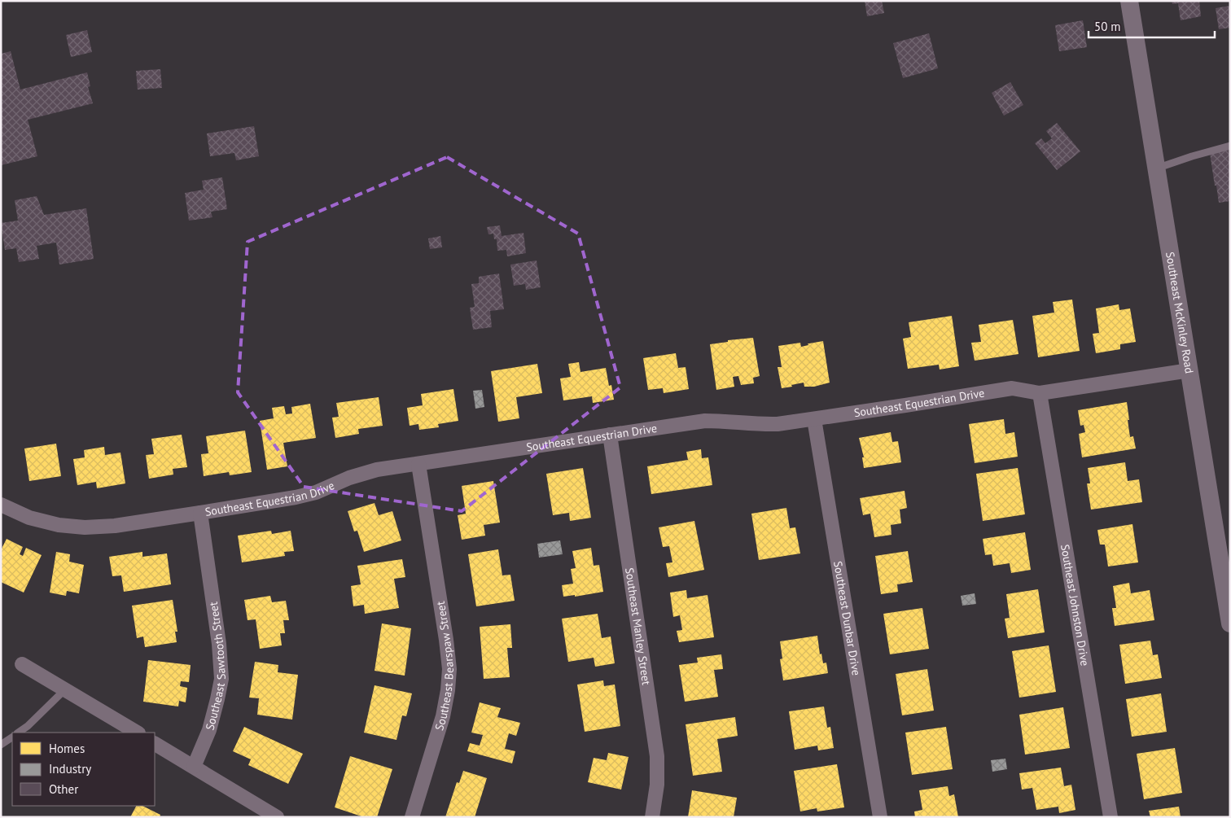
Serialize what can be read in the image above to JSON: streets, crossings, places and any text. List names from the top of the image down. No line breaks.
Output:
{"streets":{"street":["Southeast McKinley Road","Southeast Equestrian Drive","Southeast Johnston Drive","Southeast Dunbar Drive","Southeast Manley Street","Southeast Sawtooth Street","Southeast Bearspaw Street"]},"crossings":[["Southeast McKinley Road","Southeast Equestrian Drive"],["Southeast Equestrian Drive","Southeast Johnston Drive"],["Southeast Equestrian Drive","Southeast Dunbar Drive"],["Southeast Equestrian Drive","Southeast Manley Street"],["Southeast Equestrian Drive","Southeast Sawtooth Street"],["Southeast Equestrian Drive","Southeast Bearspaw Street"]],"legend":["Homes","Industry","Other"],"scale_bar":"50 m"}
